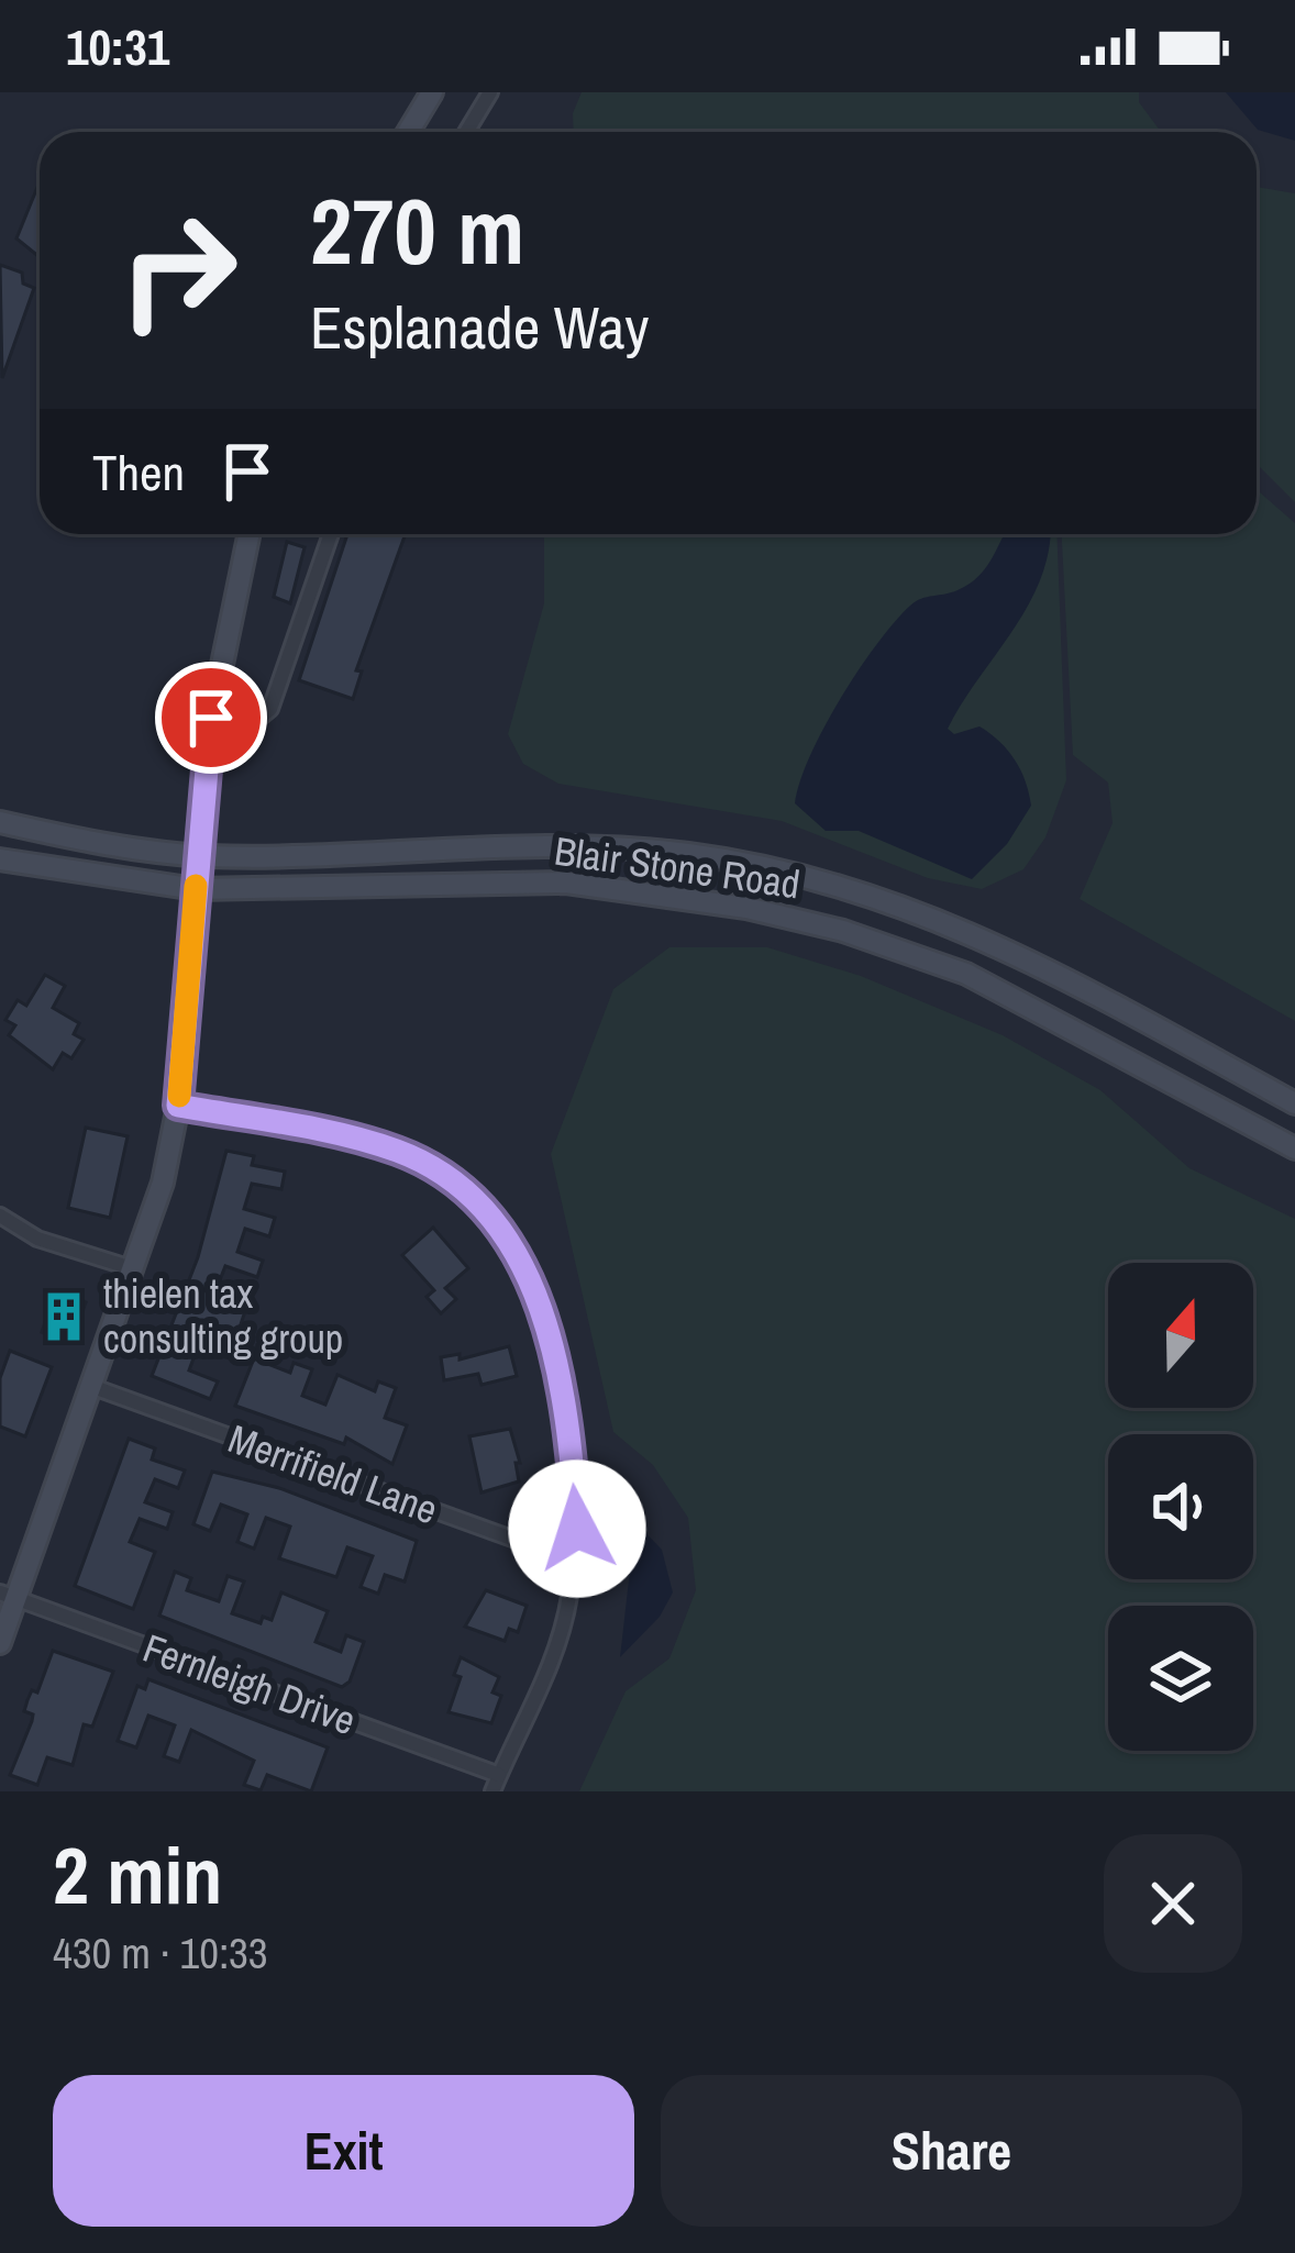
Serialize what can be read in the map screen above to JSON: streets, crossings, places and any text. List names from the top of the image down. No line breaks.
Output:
{"streets":{"street":["Blair Stone Road","Merrifield Lane","Fernleigh Drive"]},"places":{"building":["thielen tax consulting group"]},"north":"top","page":{"status":"10:31","turn":["270 m","Esplanade Way"],"then":"Then","heading":["2 min","430 m · 10:33"],"buttons":["Exit","Share"]}}
